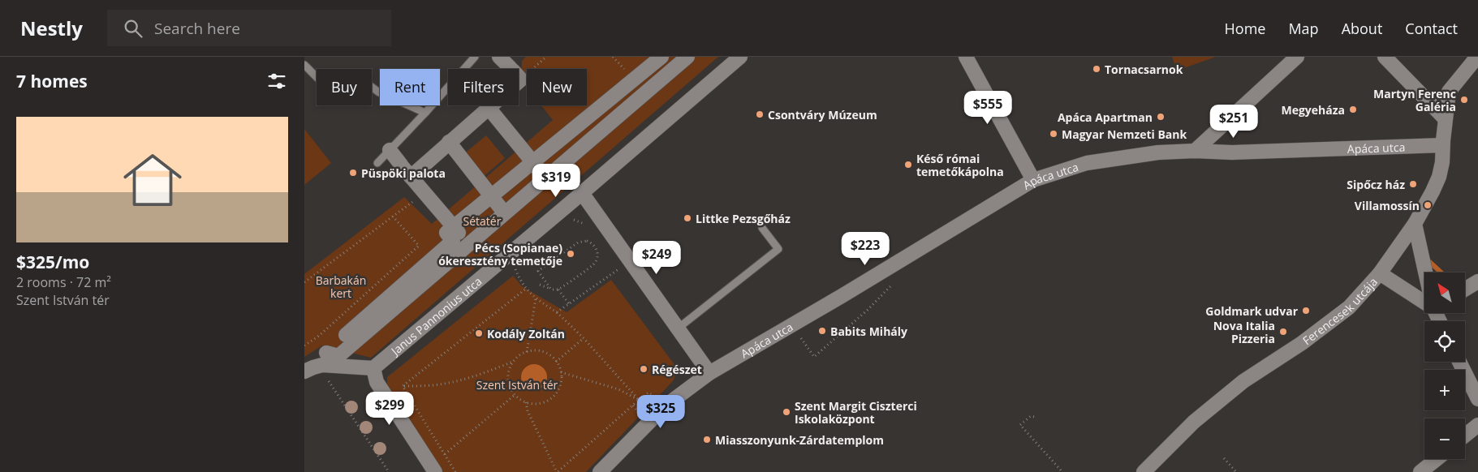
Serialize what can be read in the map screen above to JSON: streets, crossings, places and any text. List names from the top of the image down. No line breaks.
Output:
{"streets":{"street":["Apáca utca","Ferencesek utcája","Janus Pannonius utca"]},"crossings":[["Apáca utca","Ferencesek utcája"]],"parks":["Sétatér","Barbakán kert","Szent István tér"],"places":["Tornacsarnok","Martyn Ferenc Galéria","Megyeháza","Csontváry Múzeum","Apáca Apartman","Magyar Nemzeti Bank","Késő római temetőkápolna","Püspöki palota","Sipőcz ház","Villamossín","Littke Pezsgőház","Pécs (Sopianae) ókeresztény temetője","Goldmark udvar","Babits Mihály","Nova Italia Pizzeria","Kodály Zoltán","Régészet","Szent Margit Ciszterci Iskolaközpont","Miasszonyunk-Zárdatemplom"],"north":"top left","page":{"header":"Nestly","search":"Search here","nav":["Home","Map","About","Contact"],"heading":"7 homes","chip":["Buy","Rent","Filters","New"],"price":["$555","$251","$319","$223","$249","$299","$325"],"list":[{"name":"$325/mo","note":"2 rooms · 72 m² · Szent István tér"}],"map_buttons":["+","−"]}}
